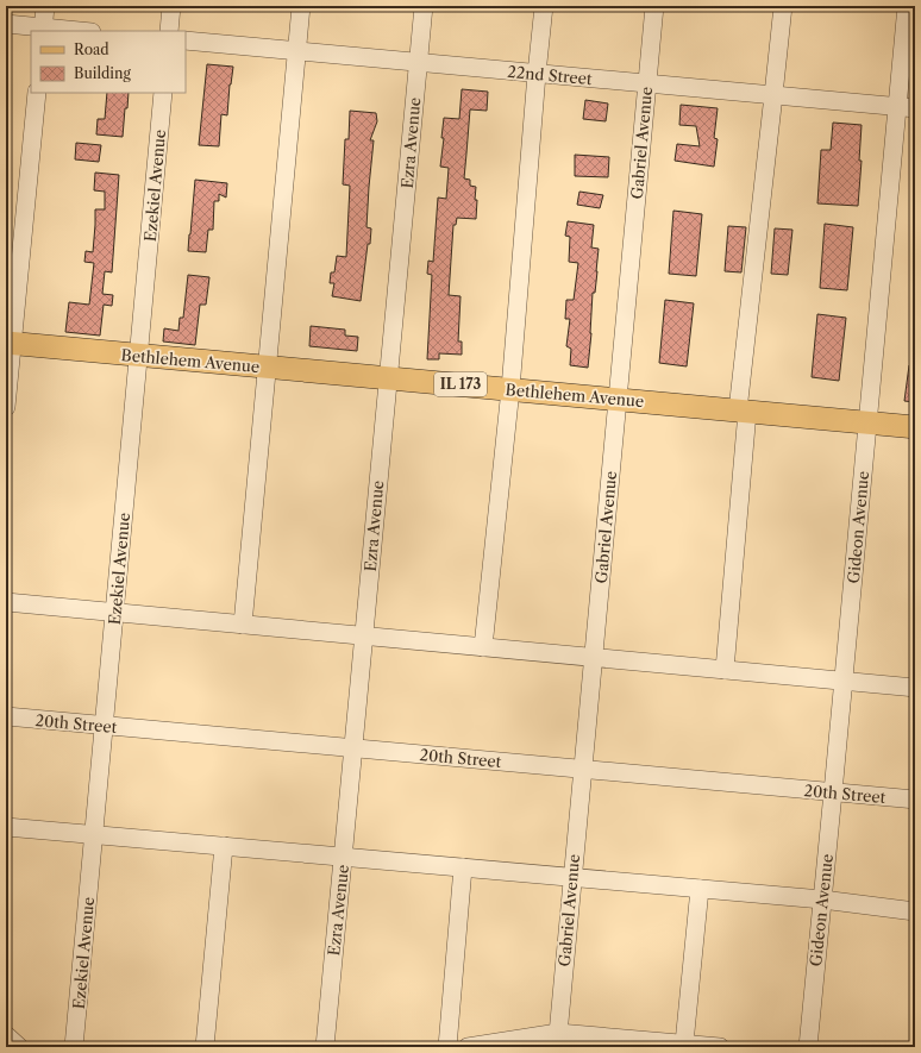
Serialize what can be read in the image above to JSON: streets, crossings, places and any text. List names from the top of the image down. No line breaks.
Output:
{"streets":{"main road":["Bethlehem Avenue","IL 173"],"street":["22nd Street","Ezra Avenue","Gabriel Avenue","Ezekiel Avenue","Gideon Avenue","20th Street"]},"crossings":[["22nd Street","Ezra Avenue"],["22nd Street","Gabriel Avenue"],["22nd Street","Gideon Avenue"],["Ezra Avenue","Bethlehem Avenue"],["Ezra Avenue","20th Street"],["Gabriel Avenue","Bethlehem Avenue"],["Gabriel Avenue","20th Street"],["Ezekiel Avenue","Bethlehem Avenue"],["Ezekiel Avenue","20th Street"],["Bethlehem Avenue","Gideon Avenue"],["Gideon Avenue","20th Street"]],"legend":["Road","Building"]}
